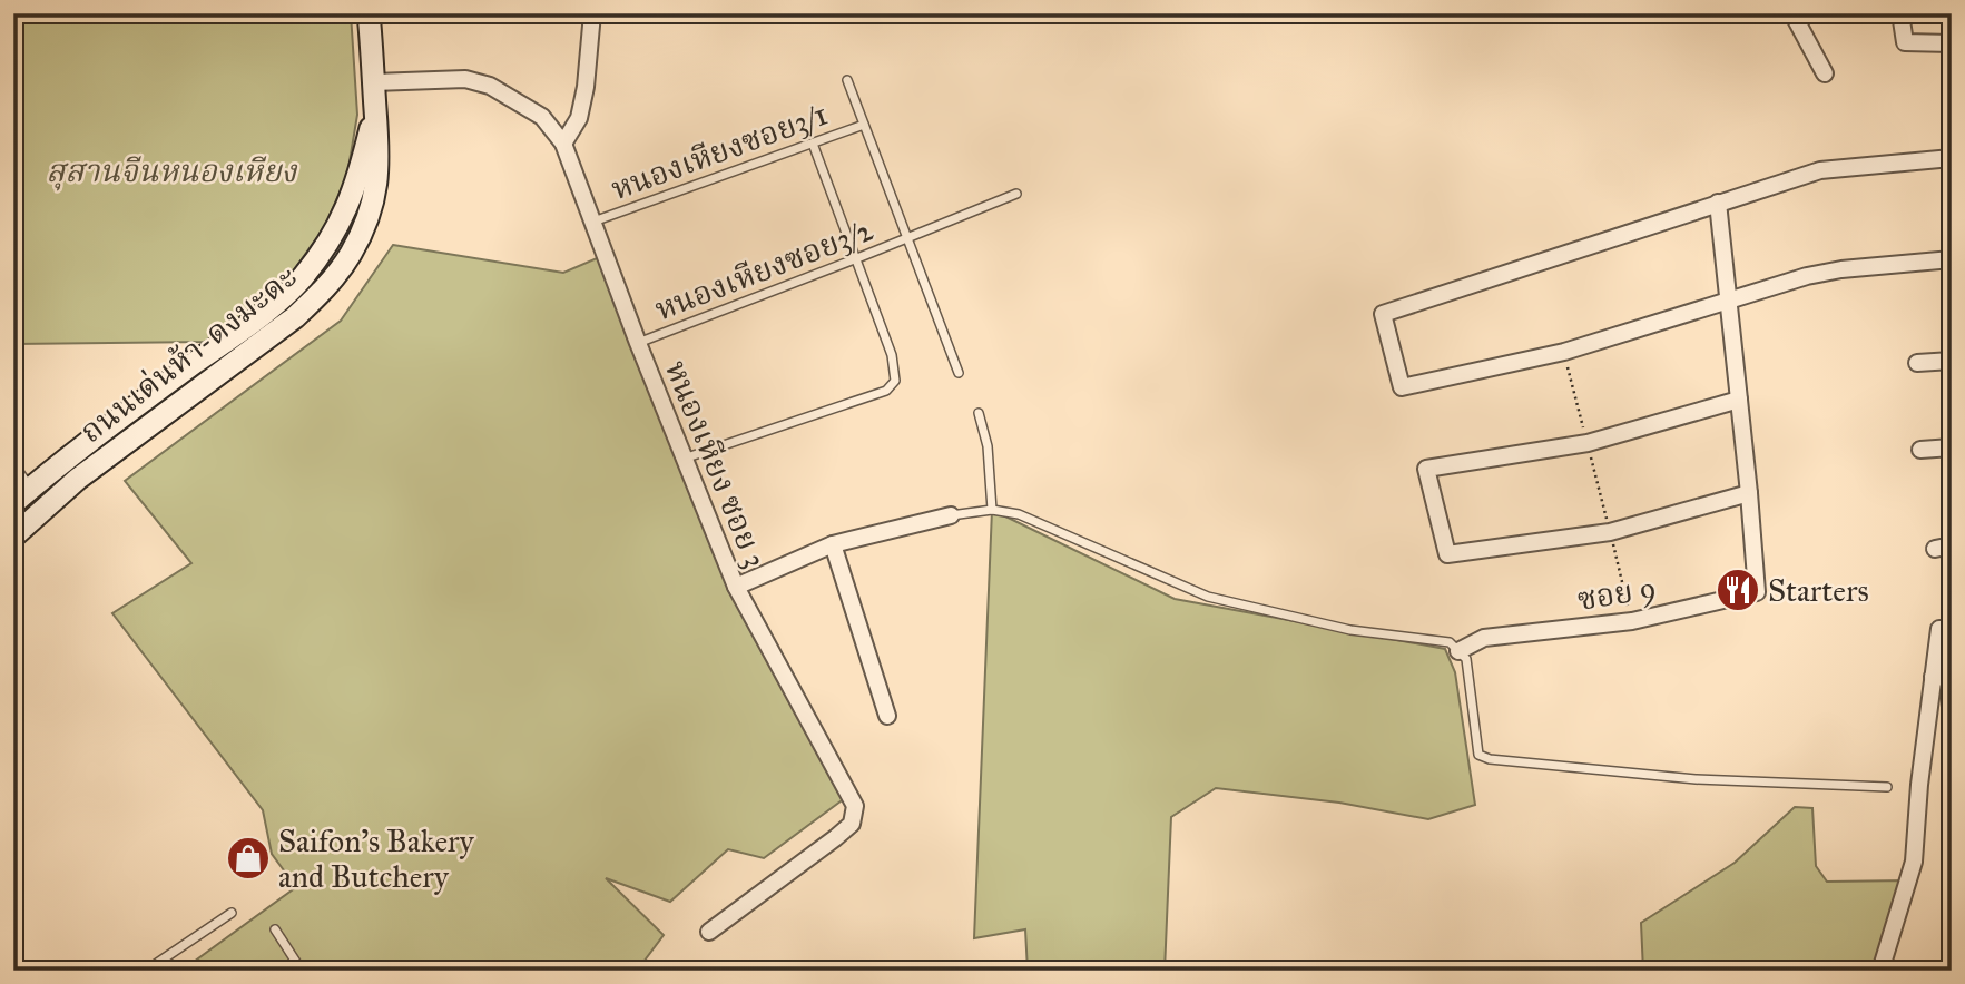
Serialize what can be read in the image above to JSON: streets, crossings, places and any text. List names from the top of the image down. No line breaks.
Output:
{"streets":{"main road":["ถนนเด่นห้า-ดงมะดะ"],"street":["หนองเหียง ซอย 3","ซอย 9"],"lane":["หนองเหียงซอย3/1","หนองเหียงซอย3/2"]},"crossings":[["หนองเหียงซอย3/1","หนองเหียง ซอย 3"],["หนองเหียงซอย3/2","หนองเหียง ซอย 3"],["ถนนเด่นห้า-ดงมะดะ","หนองเหียง ซอย 3"]],"parks":["สุสานจีนหนองเหียง"],"places":{"restaurant":["Starters"],"shop":["Saifon's Bakery and Butchery"]}}
